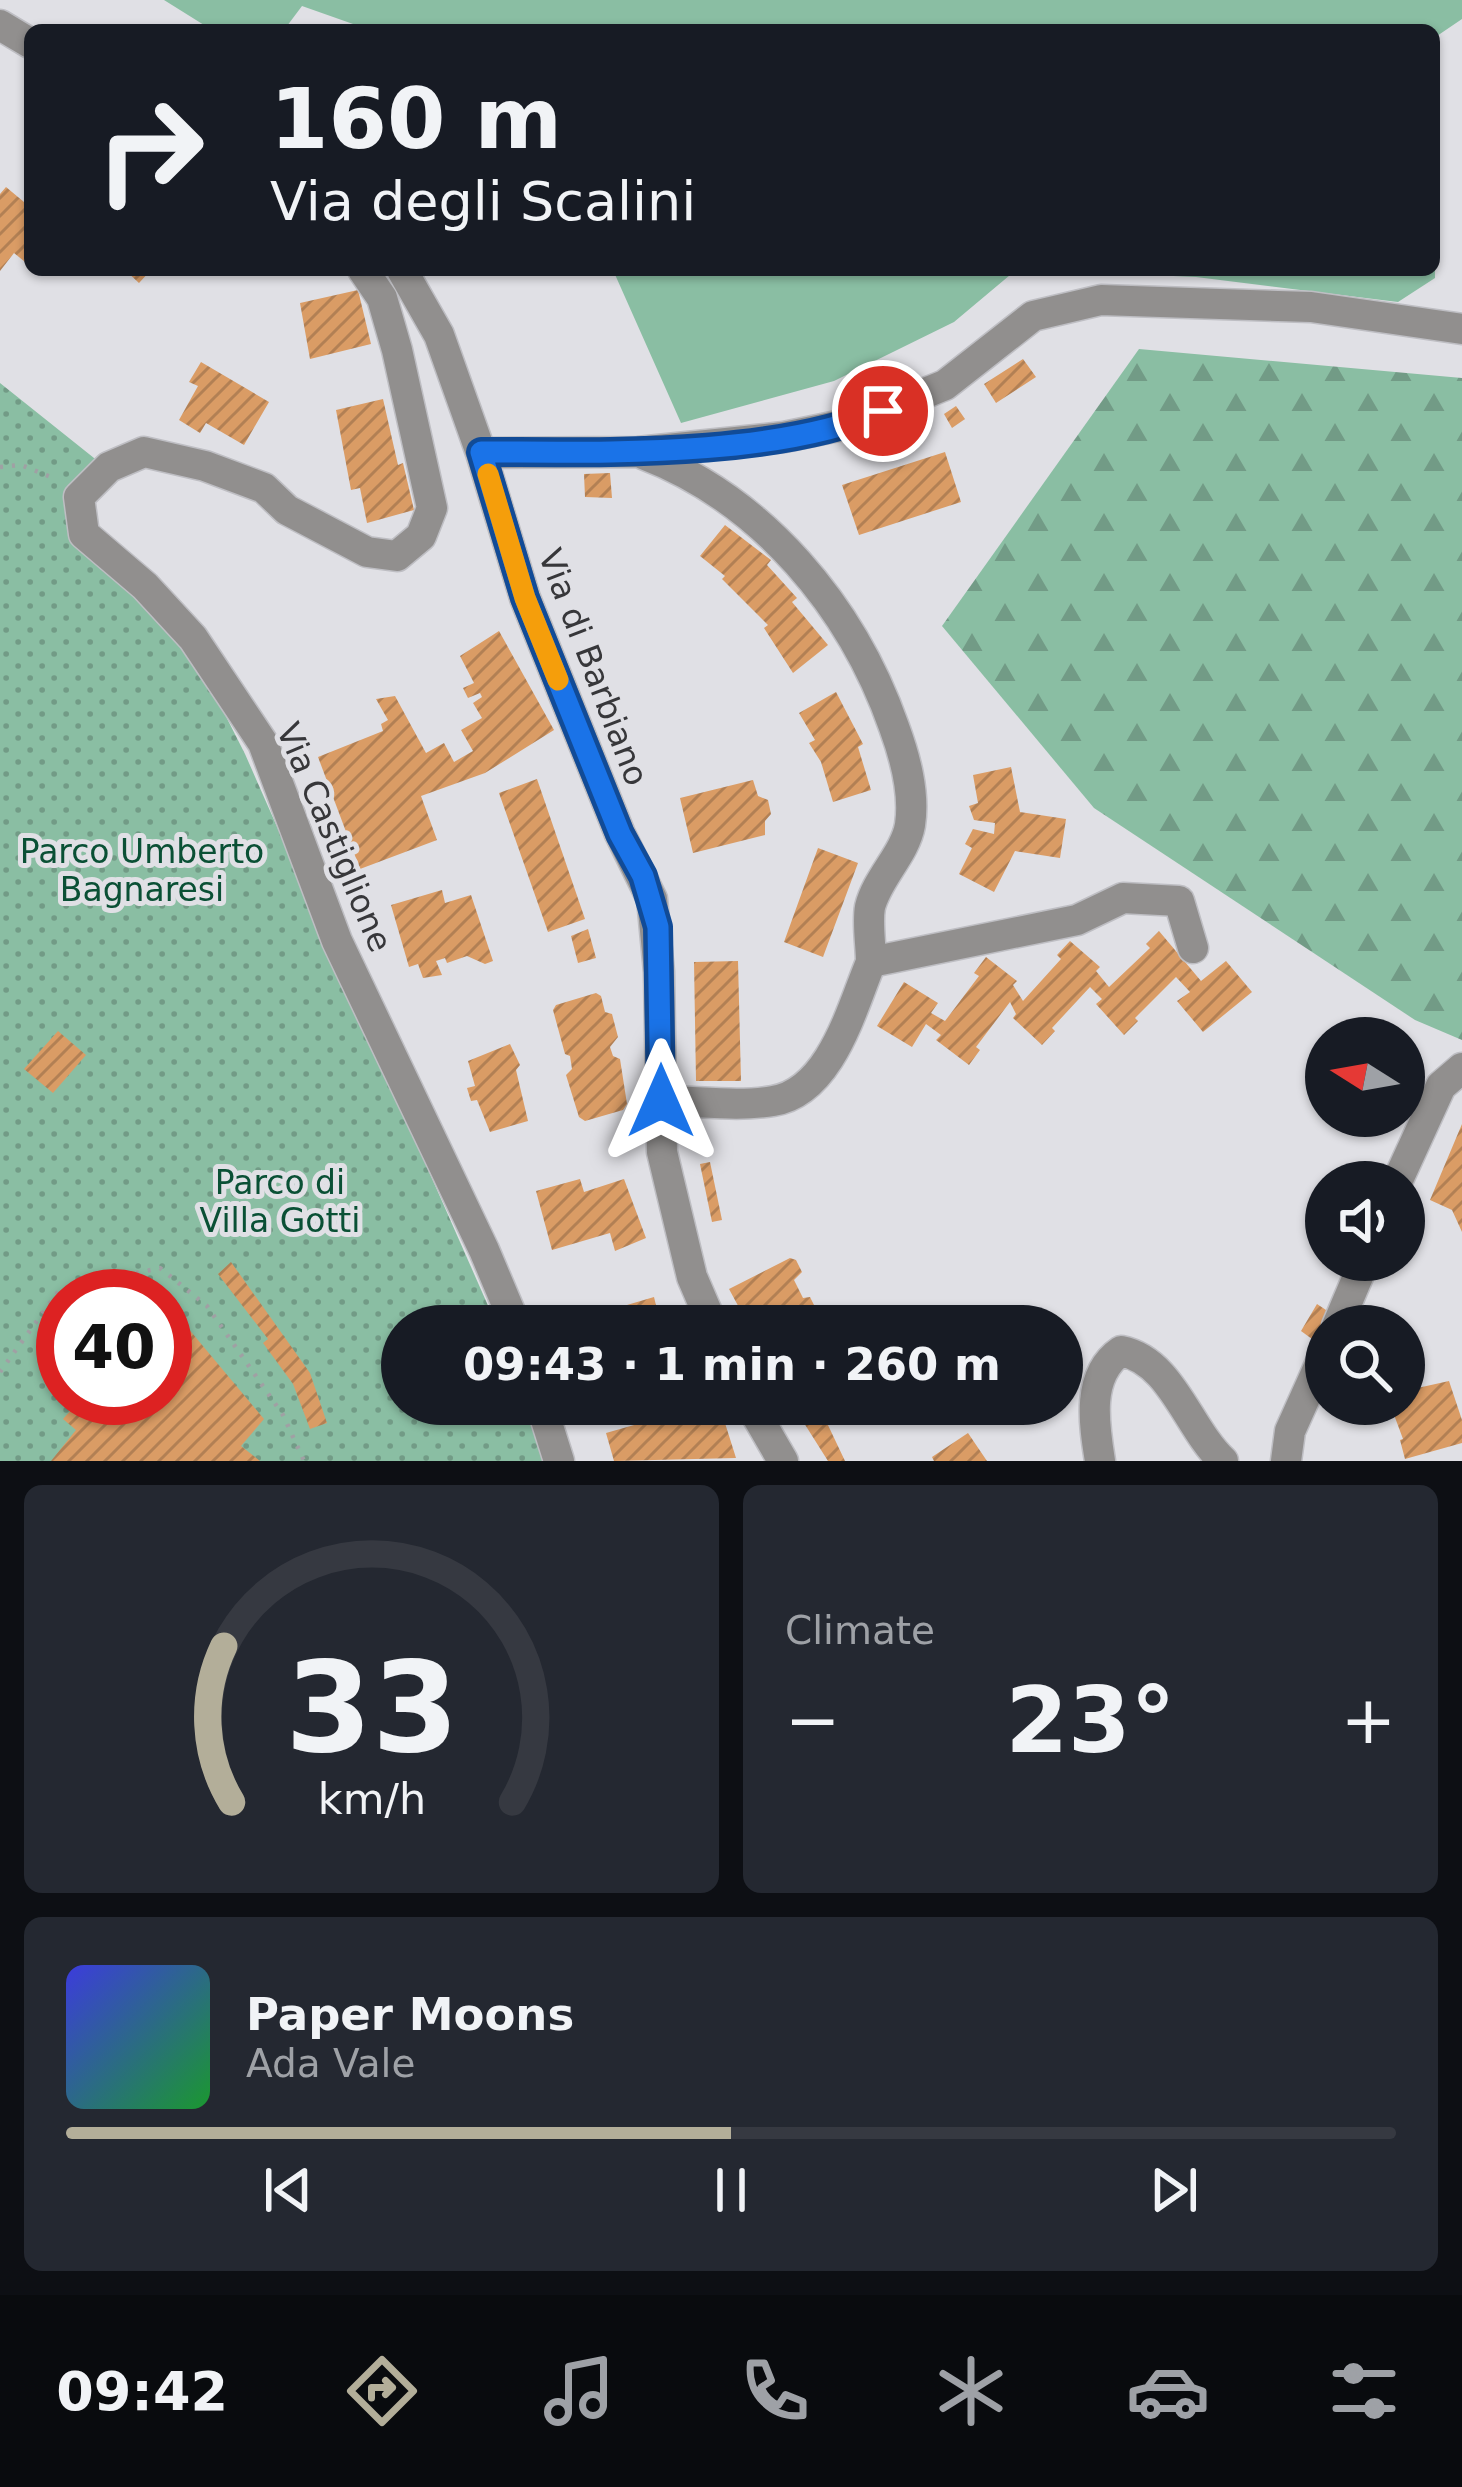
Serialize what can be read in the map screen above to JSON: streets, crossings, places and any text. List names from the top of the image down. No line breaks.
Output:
{"streets":{"street":["Via di Barbiano","Via Castiglione"]},"parks":["Parco Umberto Bagnaresi","Parco di Villa Gotti"],"north":"left","page":{"turn":["160 m","Via degli Scalini"],"limit":"40","trip":"09:43 · 1 min · 260 m","tile":"Climate","heat":["−","23°","+"],"song":["Paper Moons","Ada Vale"],"tabs":"09:42","gauge":["33","km/h"]}}
